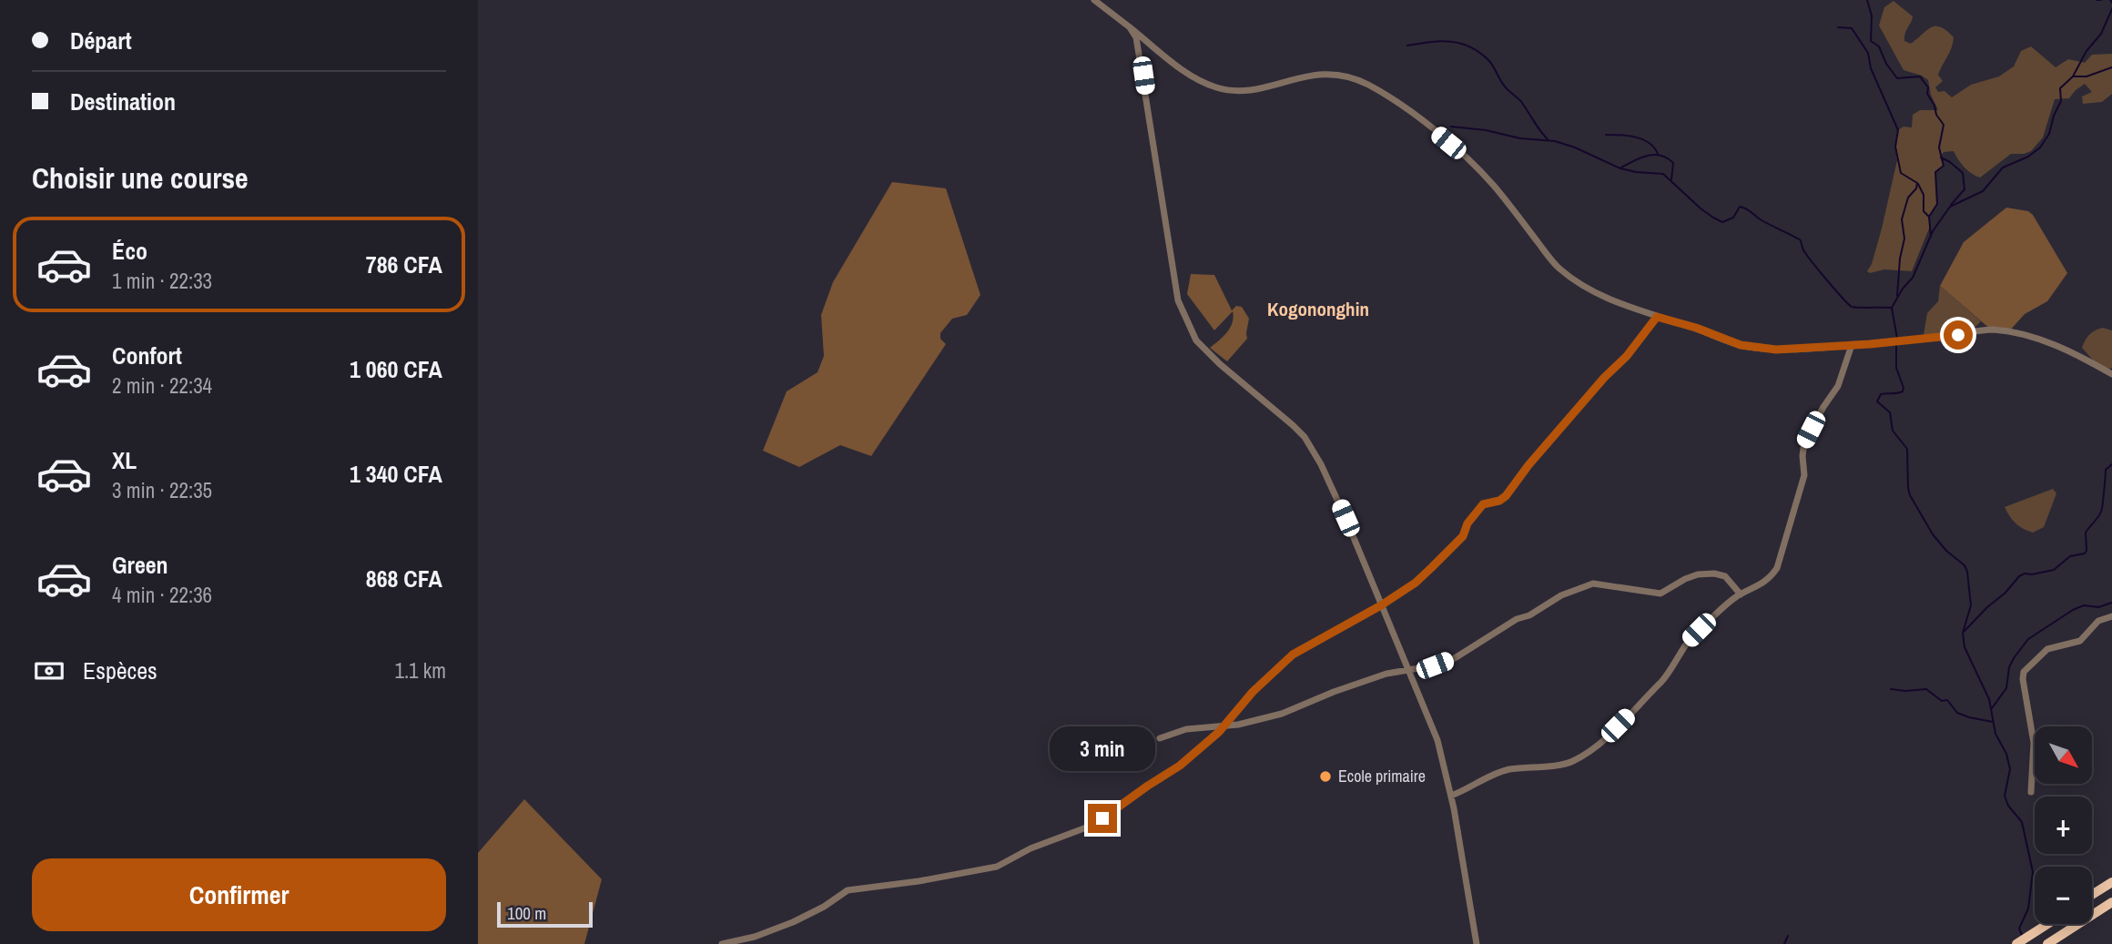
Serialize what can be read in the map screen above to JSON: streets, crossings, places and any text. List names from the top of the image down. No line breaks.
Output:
{"districts":["Kogononghin"],"places":["Ecole primaire"],"scale_bar":"100 m","north":"bottom right","page":{"banner":["Départ","Destination"],"heading":"Choisir une course","list":[{"name":"Éco","note":"1 min · 22:33","value":"786 CFA"},{"name":"Confort","note":"2 min · 22:34","value":"1 060 CFA"},{"name":"XL","note":"3 min · 22:35","value":"1 340 CFA"},{"name":"Green","note":"4 min · 22:36","value":"868 CFA"}],"pay":["Espèces","1.1 km"],"map_buttons":["+","−"],"bubble":"3 min","buttons":"Confirmer","scale":"100 m"}}
